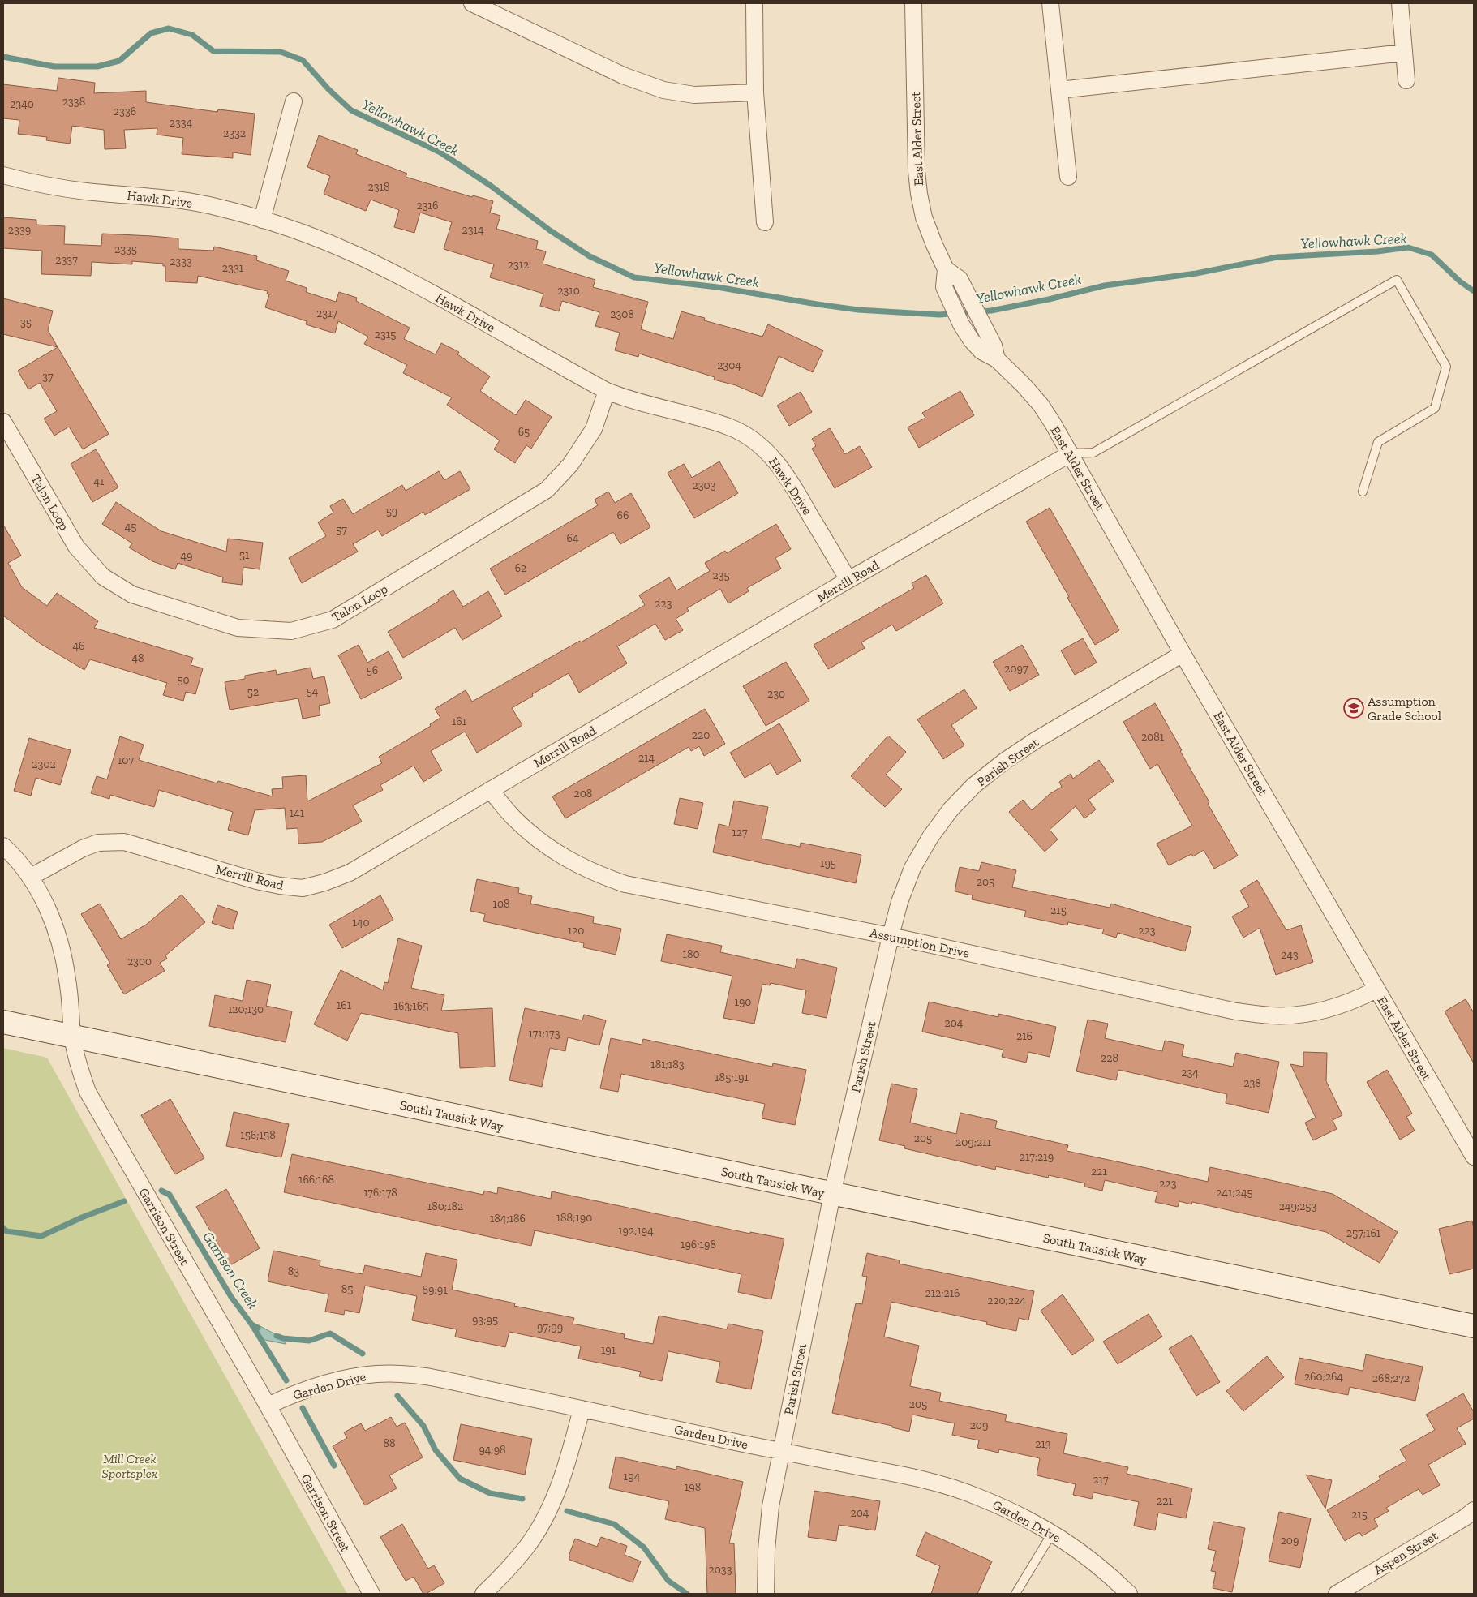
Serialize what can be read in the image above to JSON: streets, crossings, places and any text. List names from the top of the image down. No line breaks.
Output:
{"streets":{"main road":["South Tausick Way"],"street":["East Alder Street","Hawk Drive","Talon Loop","Merrill Road","Parish Street","Assumption Drive","Garrison Street","Garden Drive","Aspen Street"]},"crossings":[["East Alder Street","Merrill Road"],["East Alder Street","Parish Street"],["East Alder Street","Assumption Drive"],["Hawk Drive","Talon Loop"],["Hawk Drive","Merrill Road"],["Merrill Road","Assumption Drive"],["Merrill Road","Garrison Street"],["Parish Street","Assumption Drive"],["Parish Street","South Tausick Way"],["Parish Street","Garden Drive"],["South Tausick Way","Garrison Street"],["Garrison Street","Garden Drive"]],"water":["Yellowhawk Creek","Garrison Creek"],"parks":["Mill Creek Sportsplex"],"places":{"school or university":["Assumption Grade School"]},"house_numbers":["2338","2340","2336","2334","2332","2318","2316","2339","2314","2335","2337","2333","2312","2331","2310","2317","2308","35","2315","2304","37","65","41","2303","59","66","45","57","64","51","49","62","235","223","46","48","2097","56","50","54","52","230","161","220","2081","214","107","2302","208","141","127","195","205","108","215","140","120","223","180","243","2300","190","161","163;165","120;130","204","171;173","216","228","181;183","234","185;191","238","156;158","205","209;211","217;219","221","166;168","223","176;178","241;245","180;182","249;253","188;190","184;186","192;194","257;161","196;198","83","85","89;91","212;216","220;224","93;95","97;99","191","260;264","268;272","205","209","88","213","94;98","194","217","198","221","204","215","209","2033"]}
